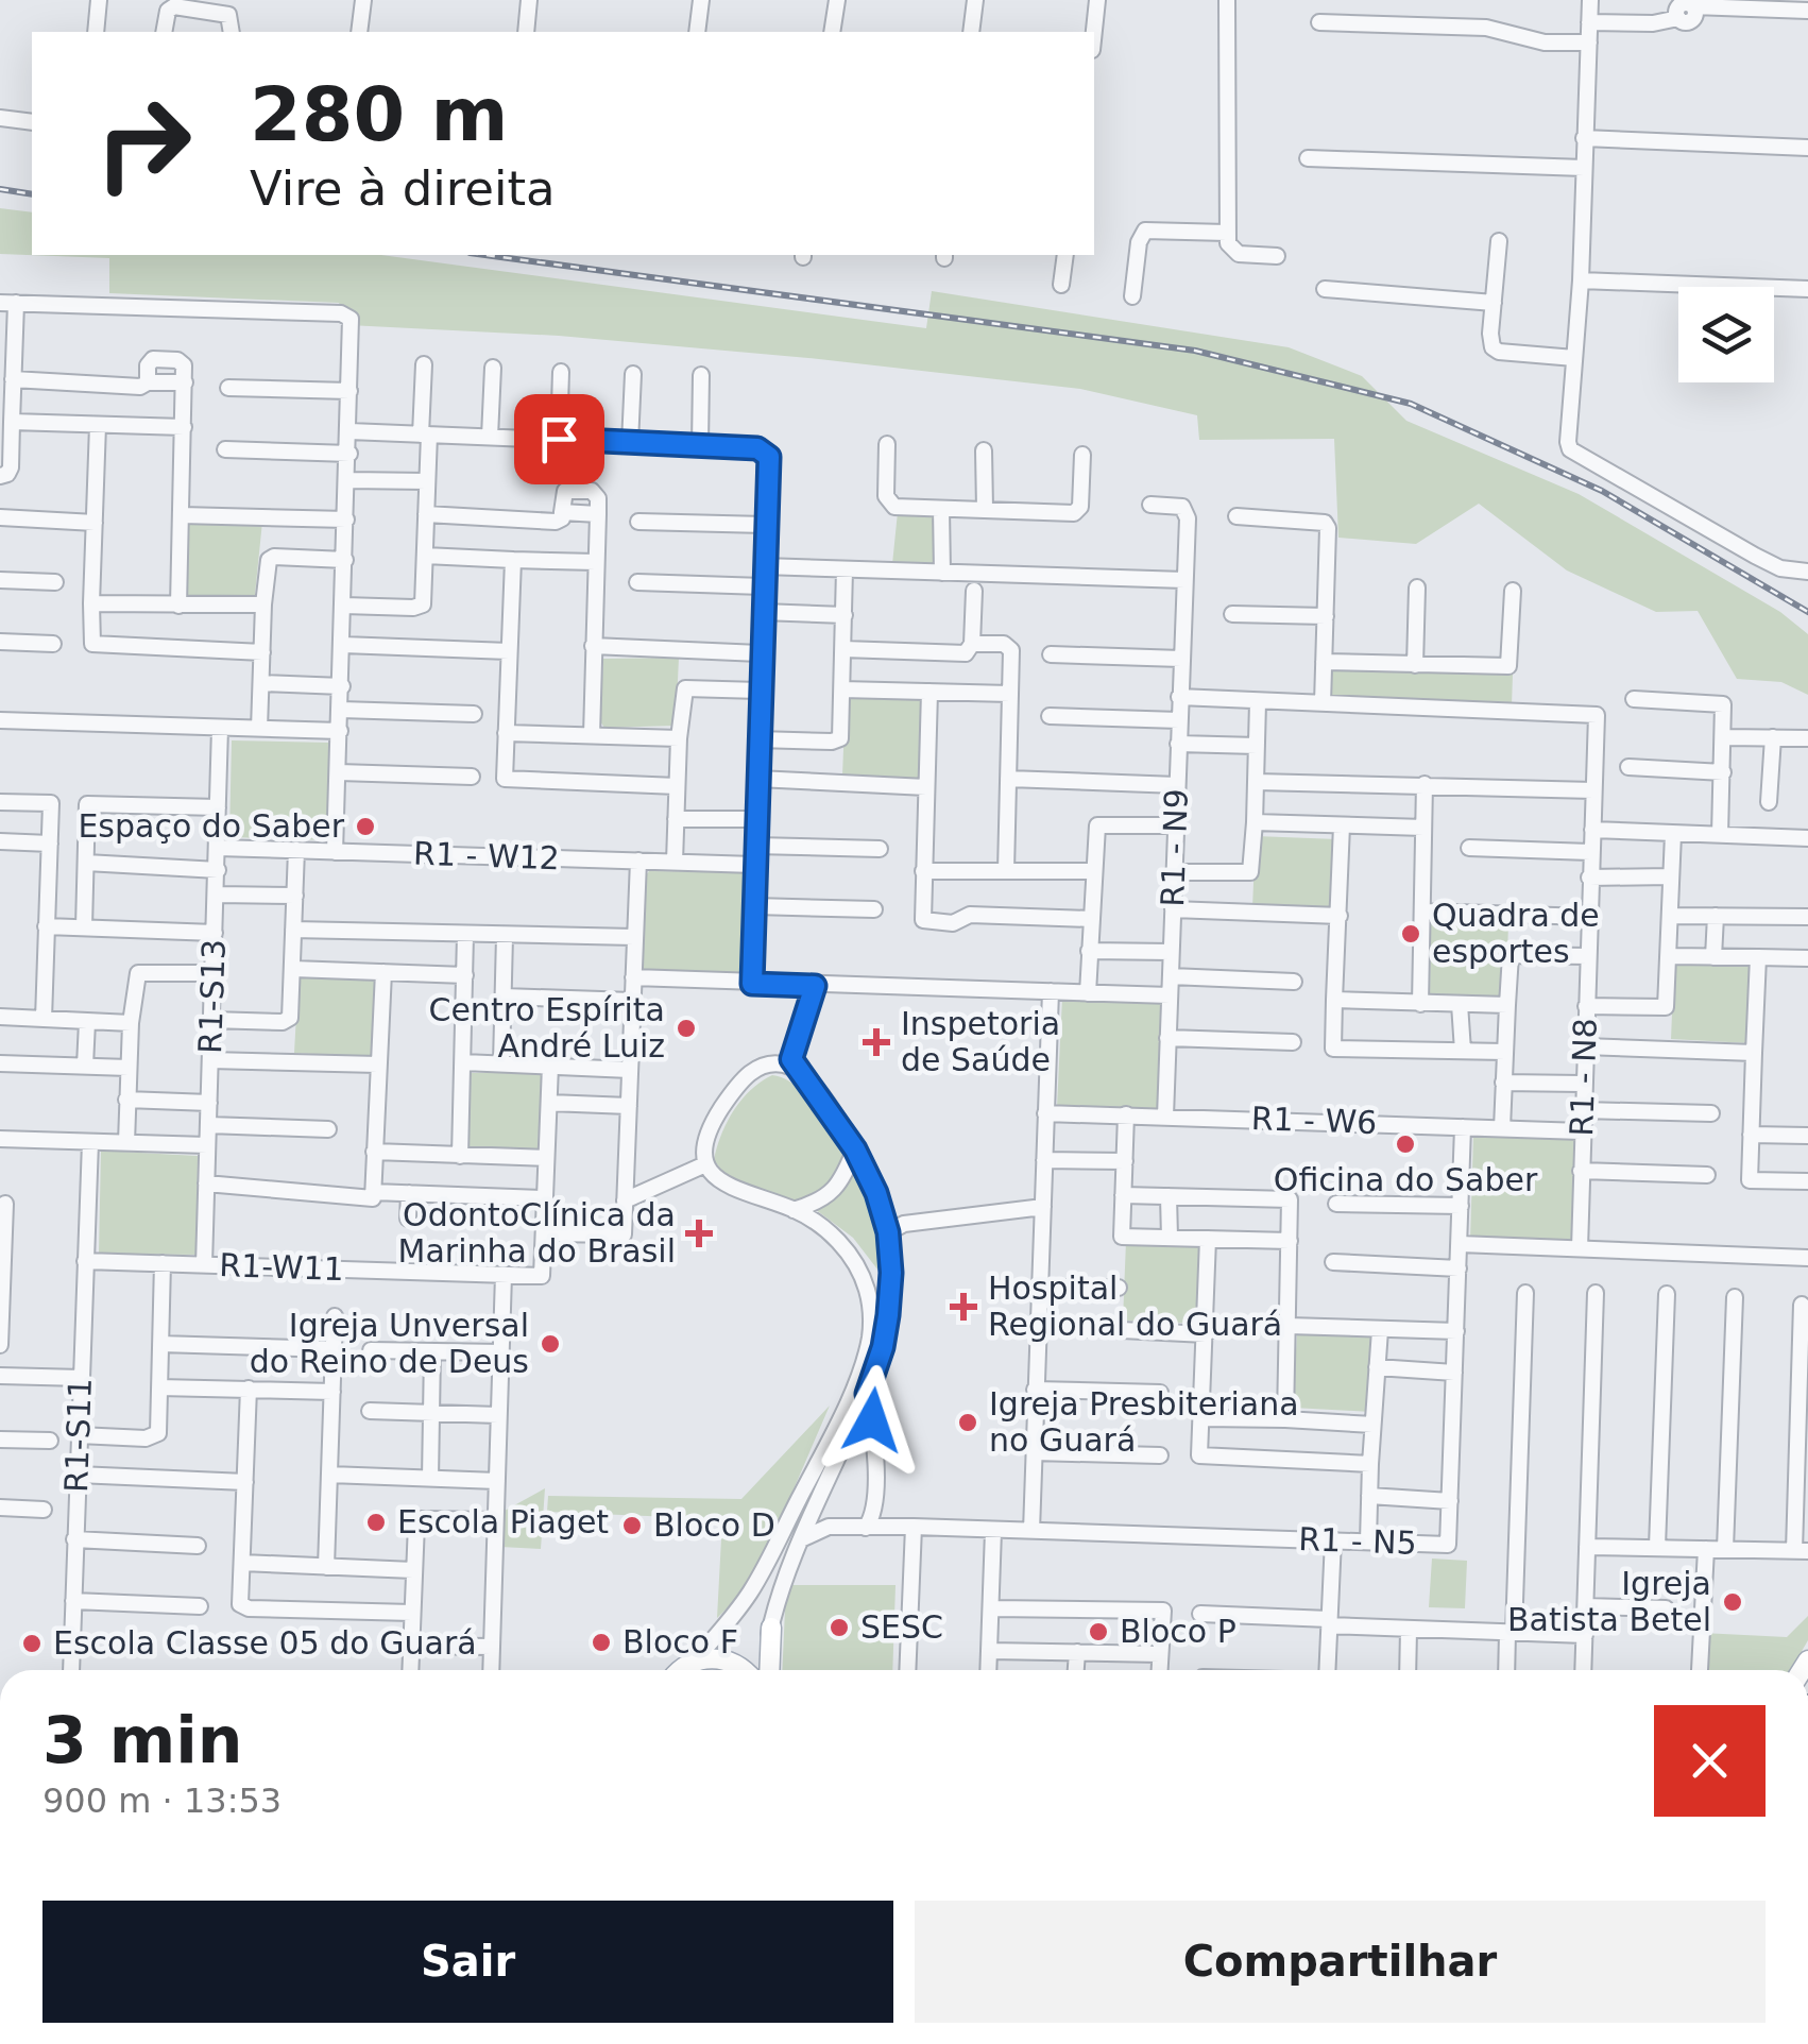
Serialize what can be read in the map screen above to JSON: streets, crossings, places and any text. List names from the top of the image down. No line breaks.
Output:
{"streets":{"street":["R1 - N9","R1 - W12","R1-S13","R1 - N8","R1 - W6","R1-W11","R1-S11","R1 - N5"]},"crossings":[["R1 - N9","R1 - W6"],["R1 - W12","R1-S13"],["R1-S13","R1-W11"],["R1 - N8","R1 - W6"],["R1 - W6","R1 - N5"],["R1-W11","R1-S11"]],"places":{"other":["Espaço do Saber","Quadra de esportes","Centro Espírita André Luiz","Oficina do Saber","Igreja Unversal do Reino de Deus","Igreja Presbiteriana no Guará","Escola Piaget","Bloco D","Igreja Batista Betel","SESC","Bloco P","Bloco F","Escola Classe 05 do Guará"],"health":["Inspetoria de Saúde","OdontoClínica da Marinha do Brasil","Hospital Regional do Guará"]},"page":{"turn":["280 m","Vire à direita"],"heading":["3 min","900 m · 13:53"],"buttons":["Sair","Compartilhar"]}}
